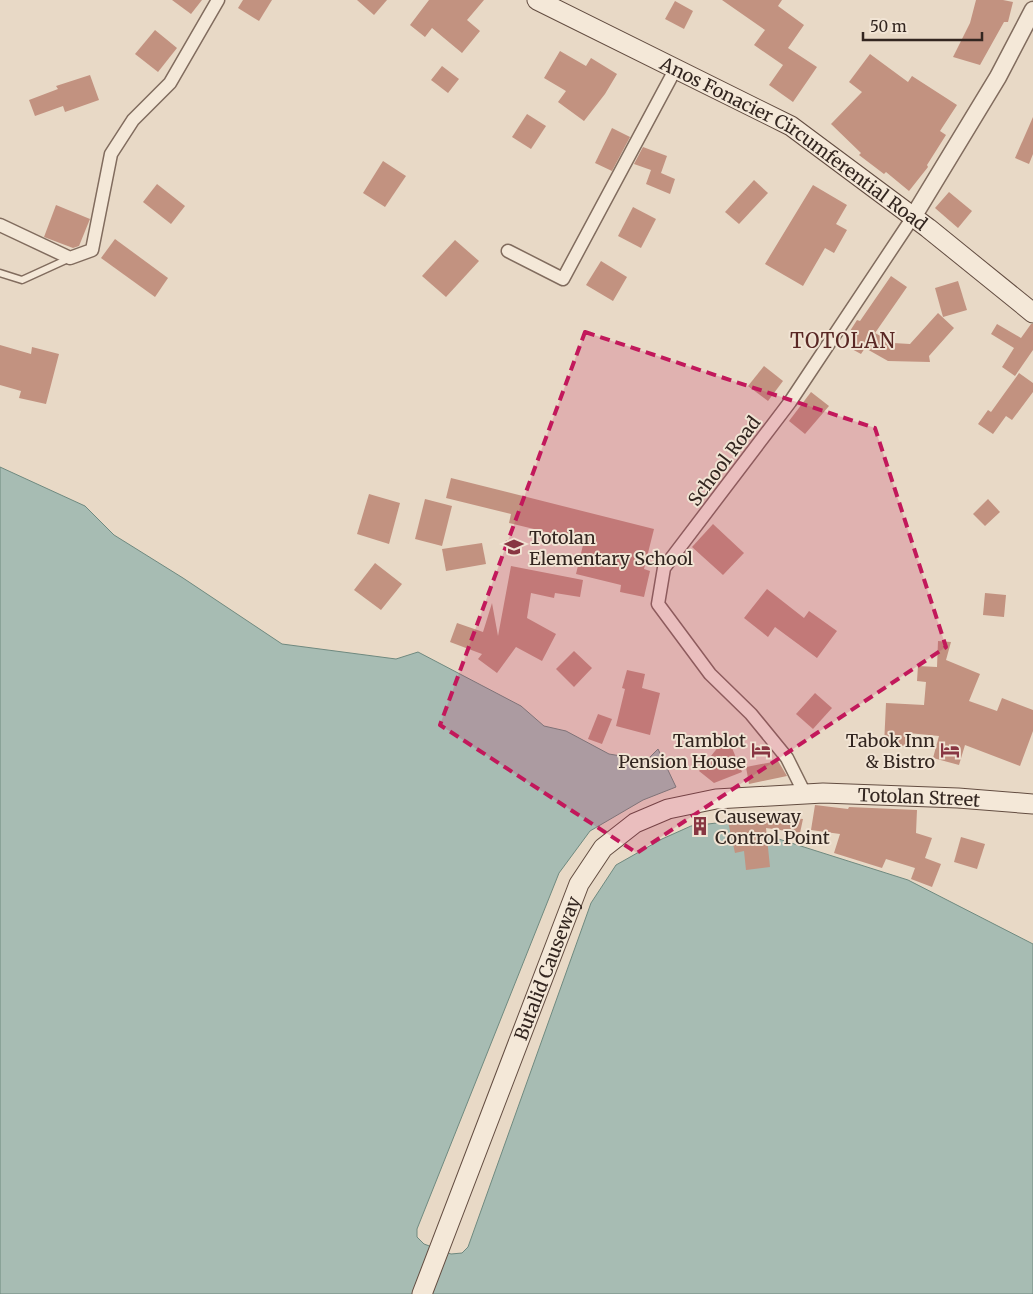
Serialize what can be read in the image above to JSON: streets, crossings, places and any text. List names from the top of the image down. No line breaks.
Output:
{"streets":{"main road":["Anos Fonacier Circumferential Road","Totolan Street","Butalid Causeway"],"street":["School Road"]},"crossings":[["Anos Fonacier Circumferential Road","School Road"],["School Road","Totolan Street"],["School Road","Butalid Causeway"],["Totolan Street","Butalid Causeway"]],"districts":["TOTOLAN"],"places":{"school or university":["Totolan Elementary School"],"hotel":["Tamblot Pension House","Tabok Inn & Bistro"],"building":["Causeway Control Point"]},"scale_bar":"50 m"}
